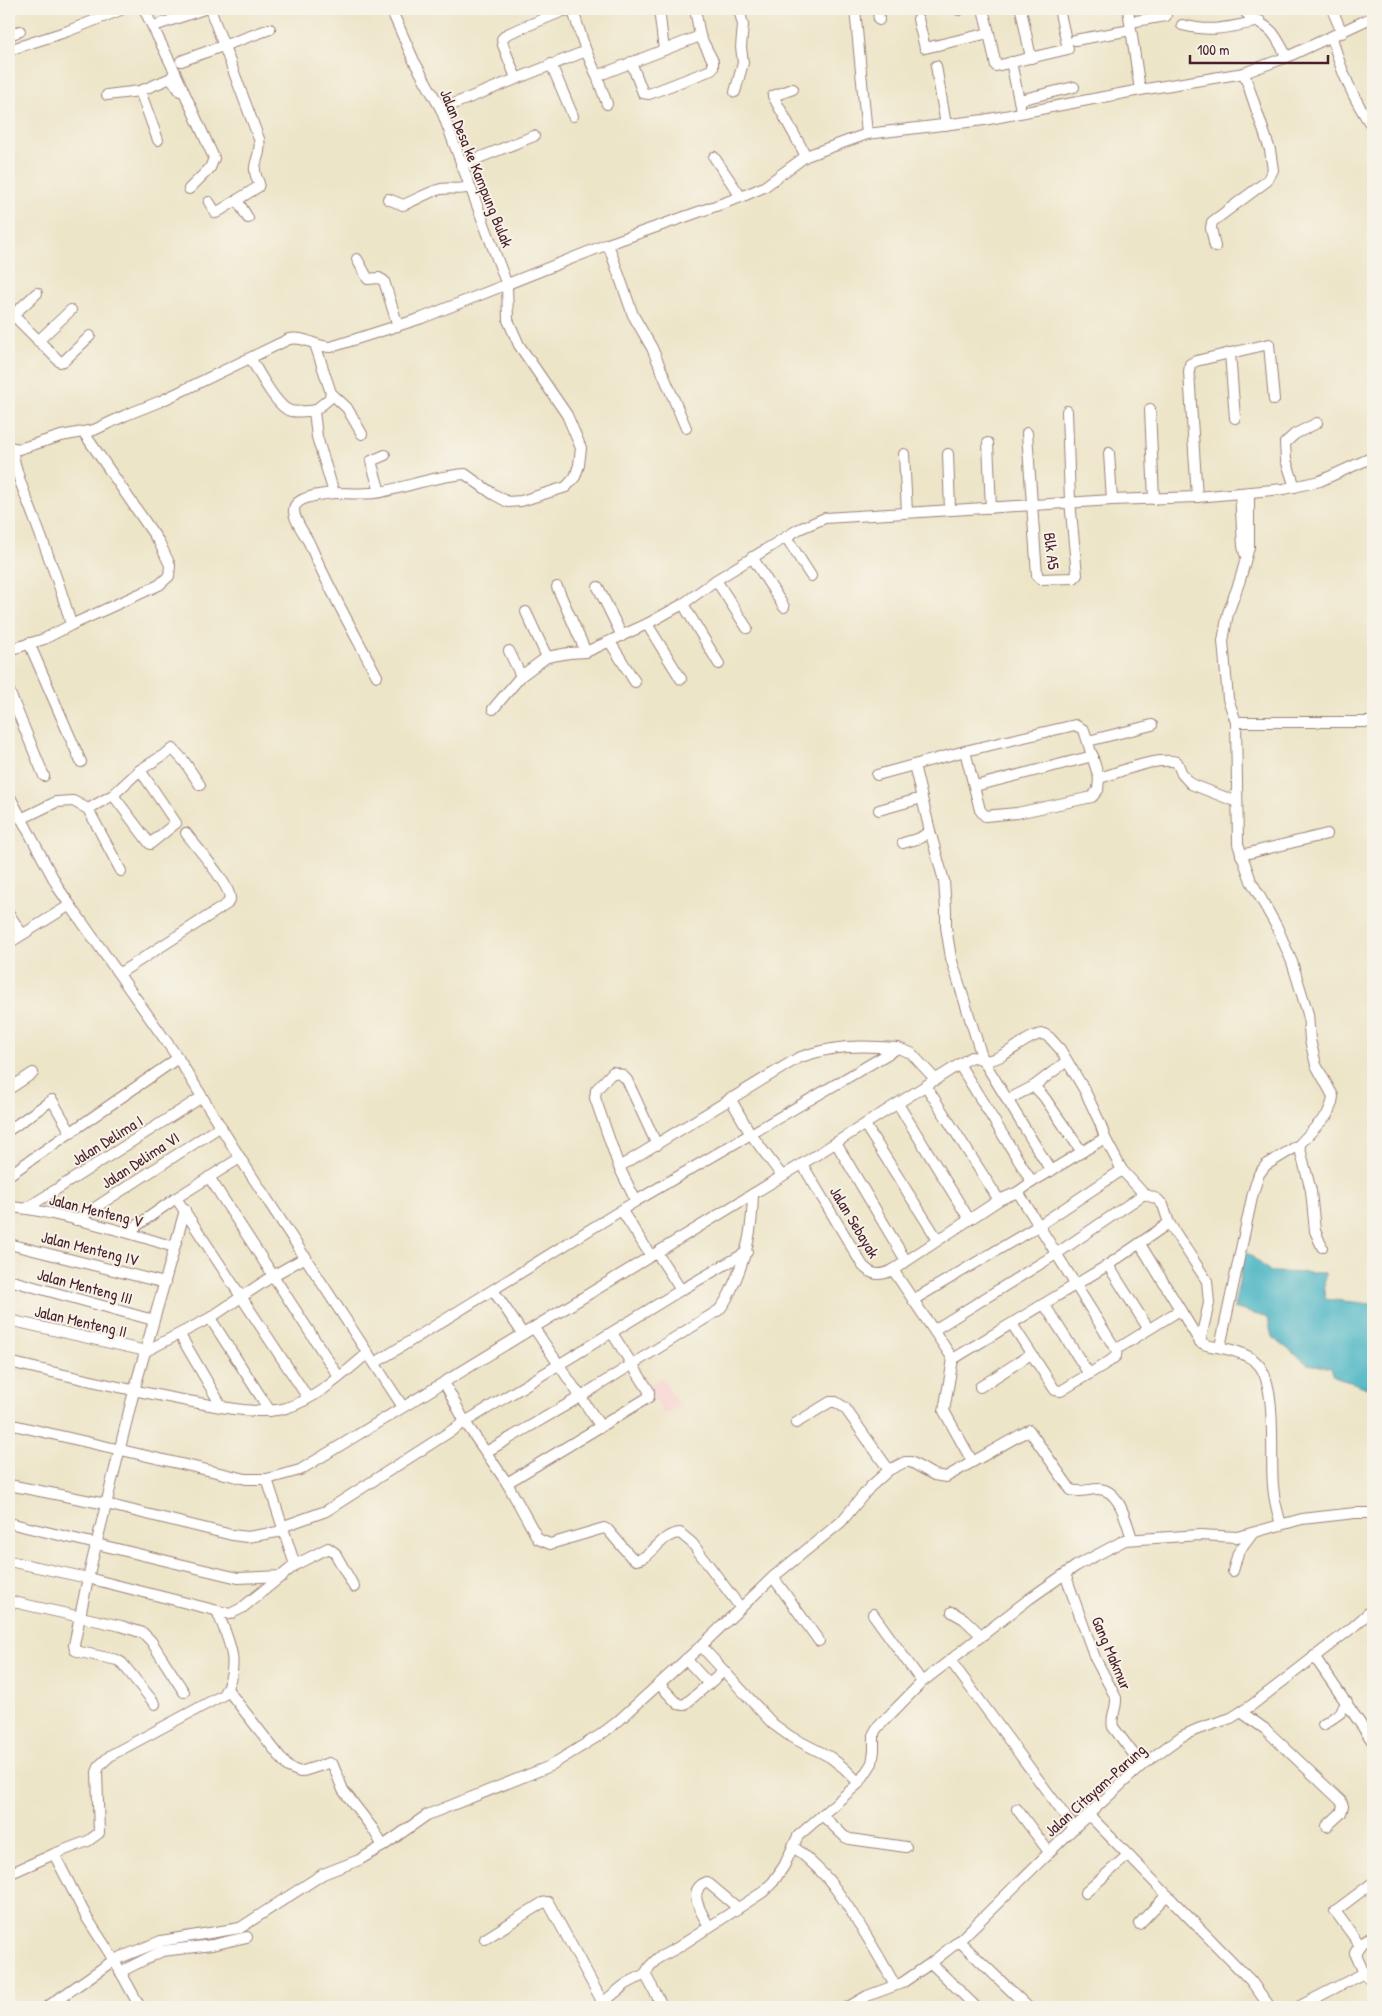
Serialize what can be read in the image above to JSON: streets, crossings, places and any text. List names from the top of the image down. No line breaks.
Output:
{"streets":{"street":["Jalan Desa ke Kampung Bulak","Blk A5","Jalan Delima I","Jalan Delima VI","Jalan Menteng V","Jalan Sebayak","Jalan Menteng IV","Jalan Menteng III","Jalan Menteng II","Gang Makmur","Jalan Citayam-Parung"]},"crossings":[["Jalan Delima I","Jalan Menteng V"],["Jalan Delima VI","Jalan Menteng V"],["Gang Makmur","Jalan Citayam-Parung"]],"scale_bar":"100 m"}
